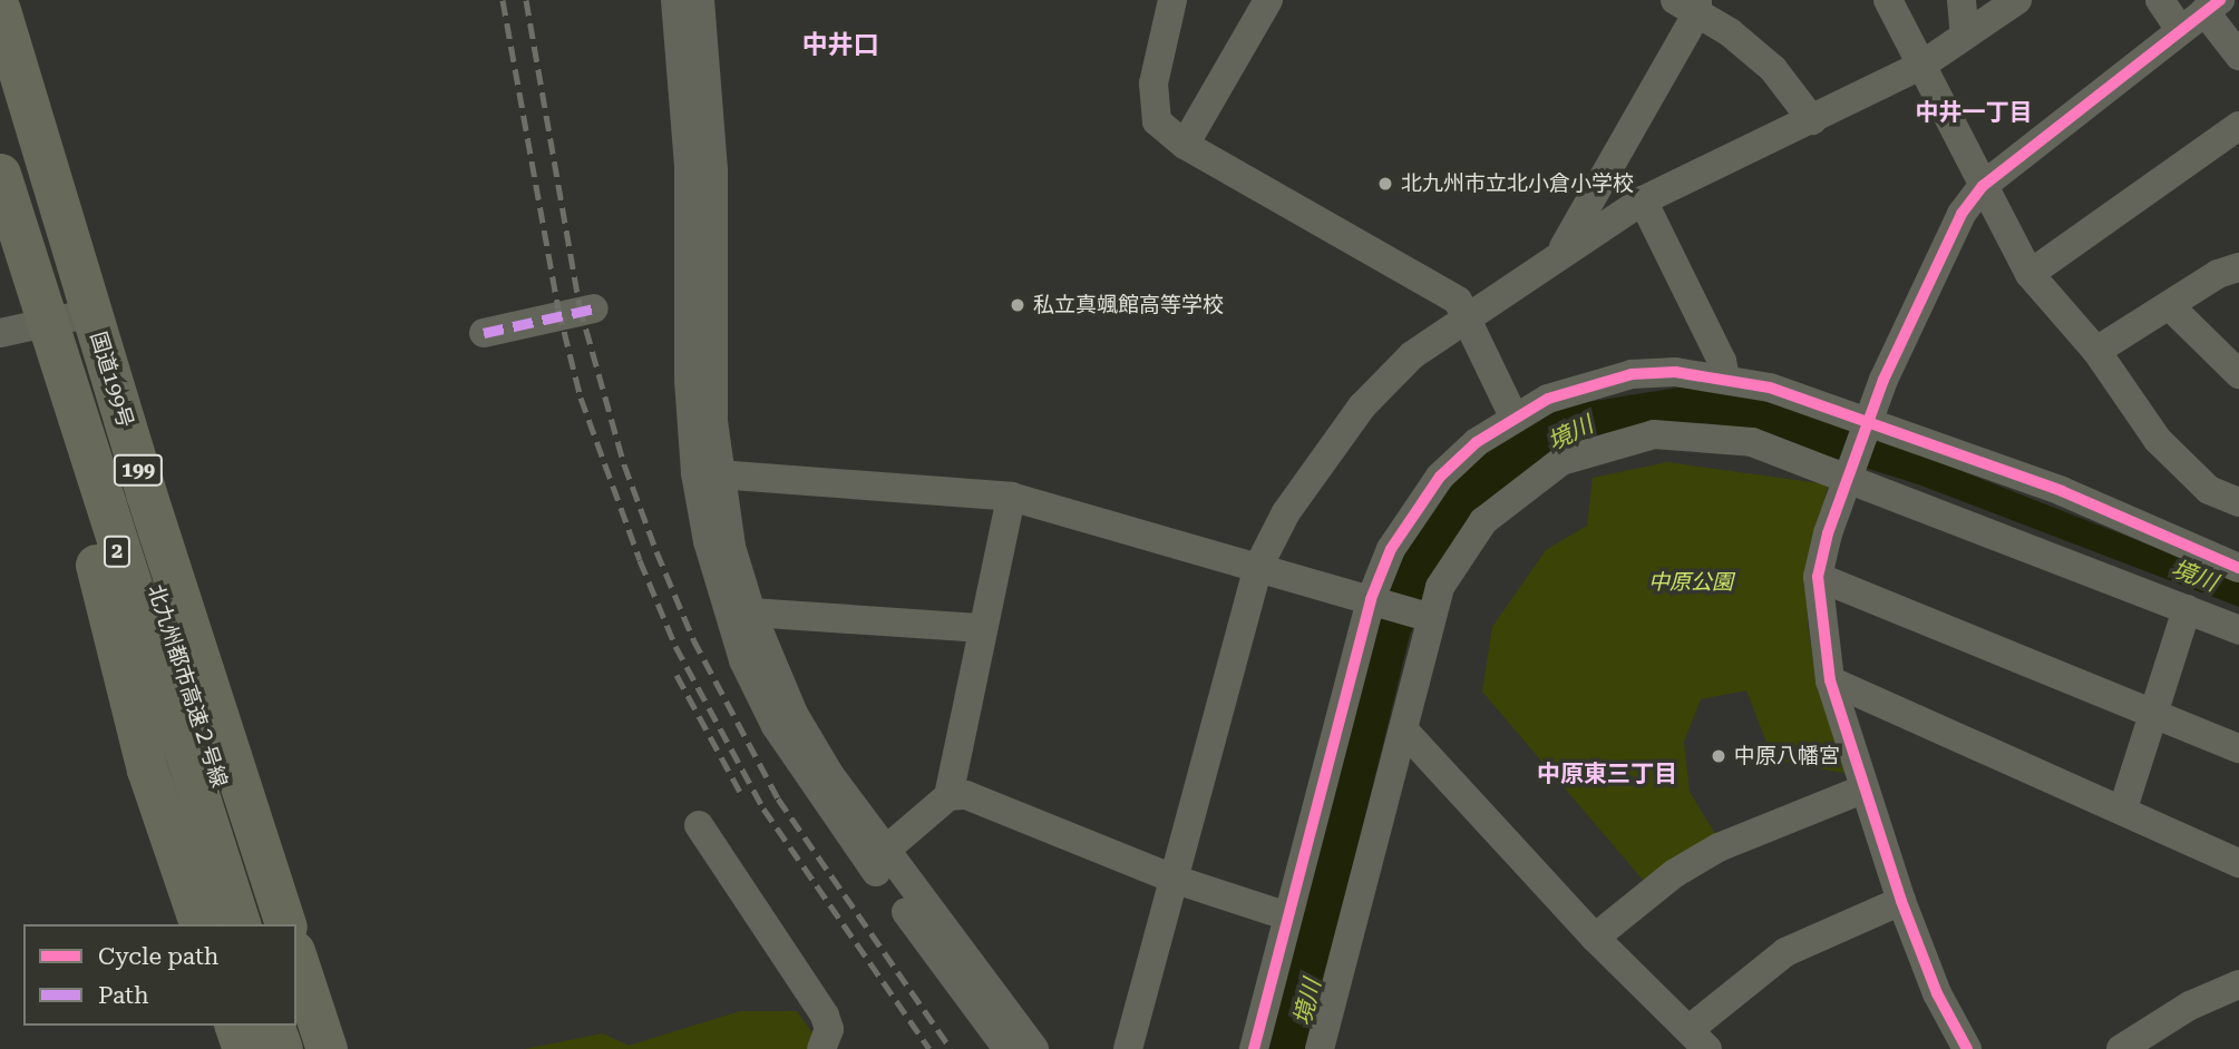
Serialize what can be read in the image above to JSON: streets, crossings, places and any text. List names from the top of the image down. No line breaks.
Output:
{"streets":{"highway":["国道199号","199","2","北九州都市高速２号線"]},"districts":["中井口","中井一丁目","中原東三丁目"],"water":["境川"],"parks":["中原公園"],"places":["北九州市立北小倉小学校","私立真颯館高等学校","中原八幡宮"],"legend":["Cycle path","Path"]}
